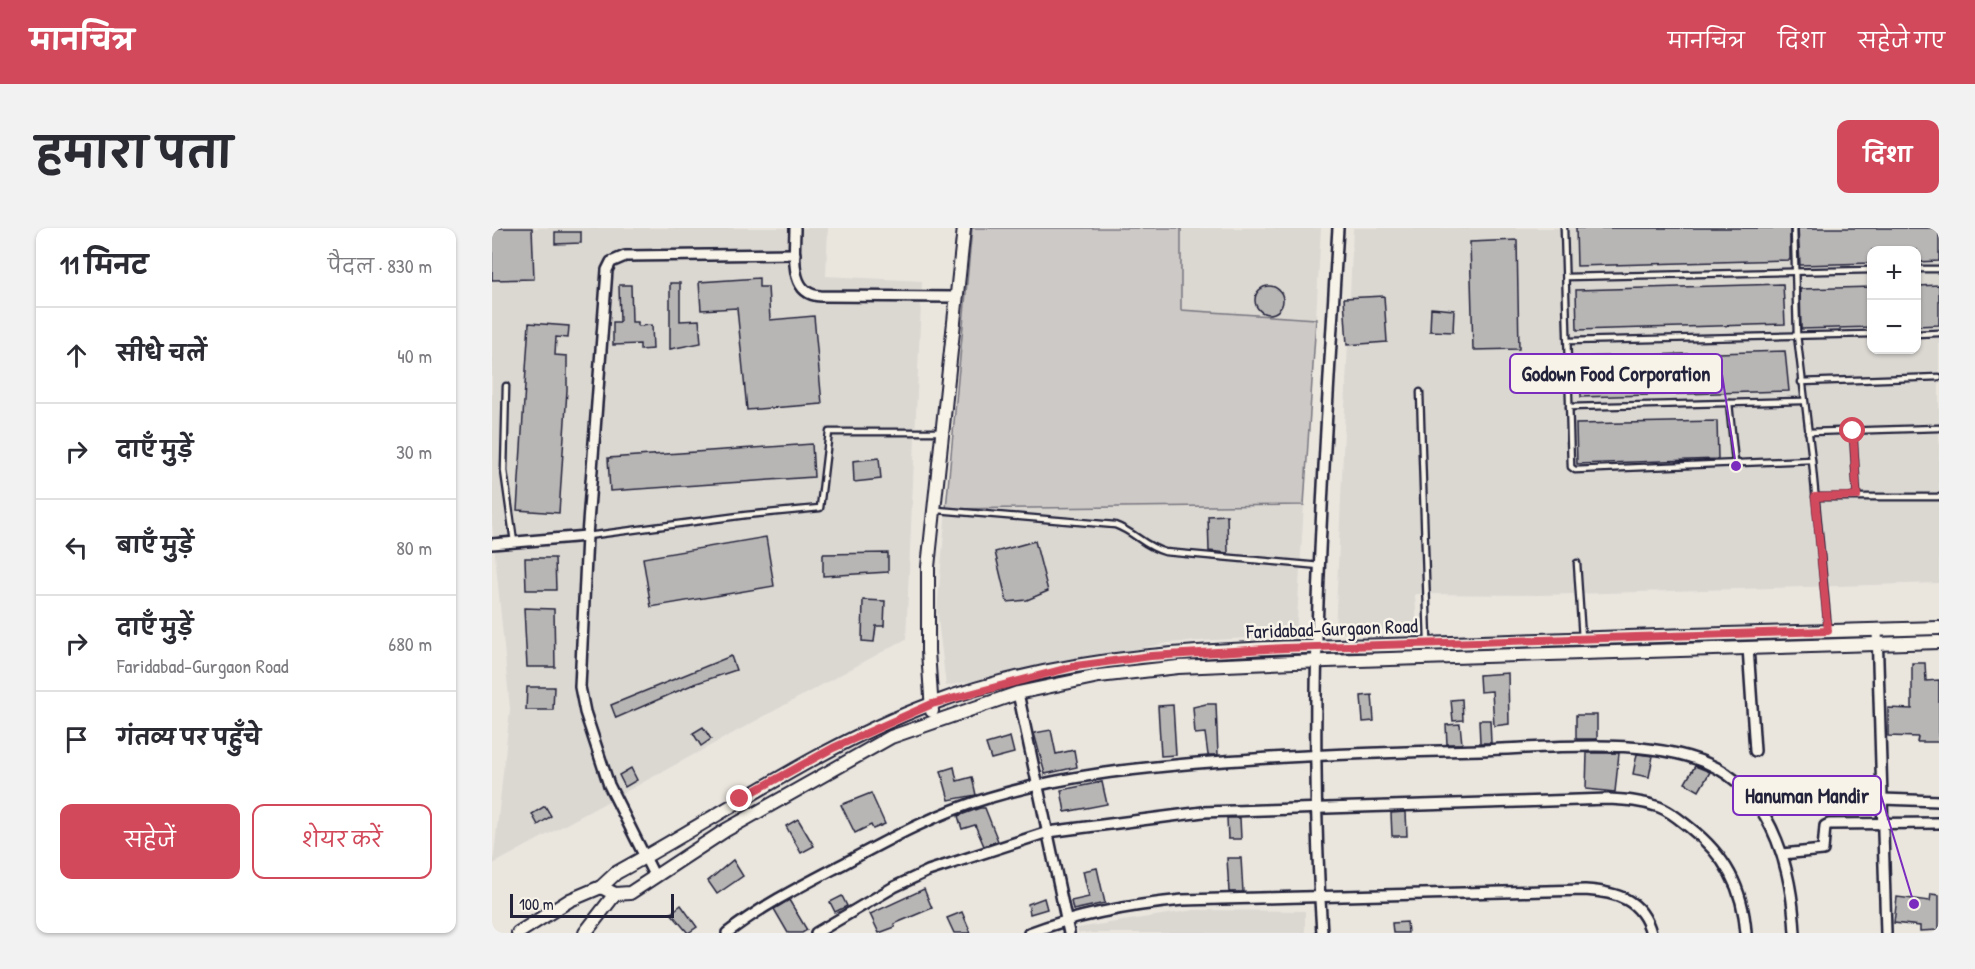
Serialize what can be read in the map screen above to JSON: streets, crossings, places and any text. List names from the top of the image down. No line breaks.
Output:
{"streets":{"main road":["Faridabad-Gurgaon Road"]},"places":["Godown Food Corporation","Hanuman Mandir"],"scale_bar":"100 m","page":{"header":"मानचित्र","nav":["मानचित्र","दिशा","सहेजे गए"],"title":"हमारा पता","buttons":["दिशा",["सहेजें","शेयर करें"]],"heading":["11 मिनट","पैदल · 830 m"],"map_buttons":["+","−"],"list":[["सीधे चलें","40 m"],["दाएँ मुड़ें","30 m"],["बाएँ मुड़ें","80 m"],["दाएँ मुड़ें","Faridabad-Gurgaon Road","680 m"],"गंतव्य पर पहुँचे"],"scale":"100 m"}}
